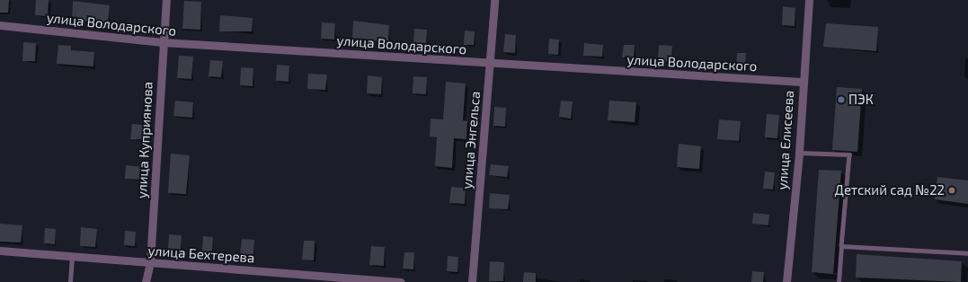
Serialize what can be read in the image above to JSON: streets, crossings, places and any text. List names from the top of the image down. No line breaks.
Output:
{"streets":{"street":["улица Володарского","улица Куприянова","улица Энгельса","улица Елисеева","улица Бехтерева"]},"crossings":[["улица Володарского","улица Куприянова"],["улица Володарского","улица Энгельса"],["улица Володарского","улица Елисеева"],["улица Куприянова","улица Бехтерева"]],"places":["ПЭК","Детский сад №22"]}
